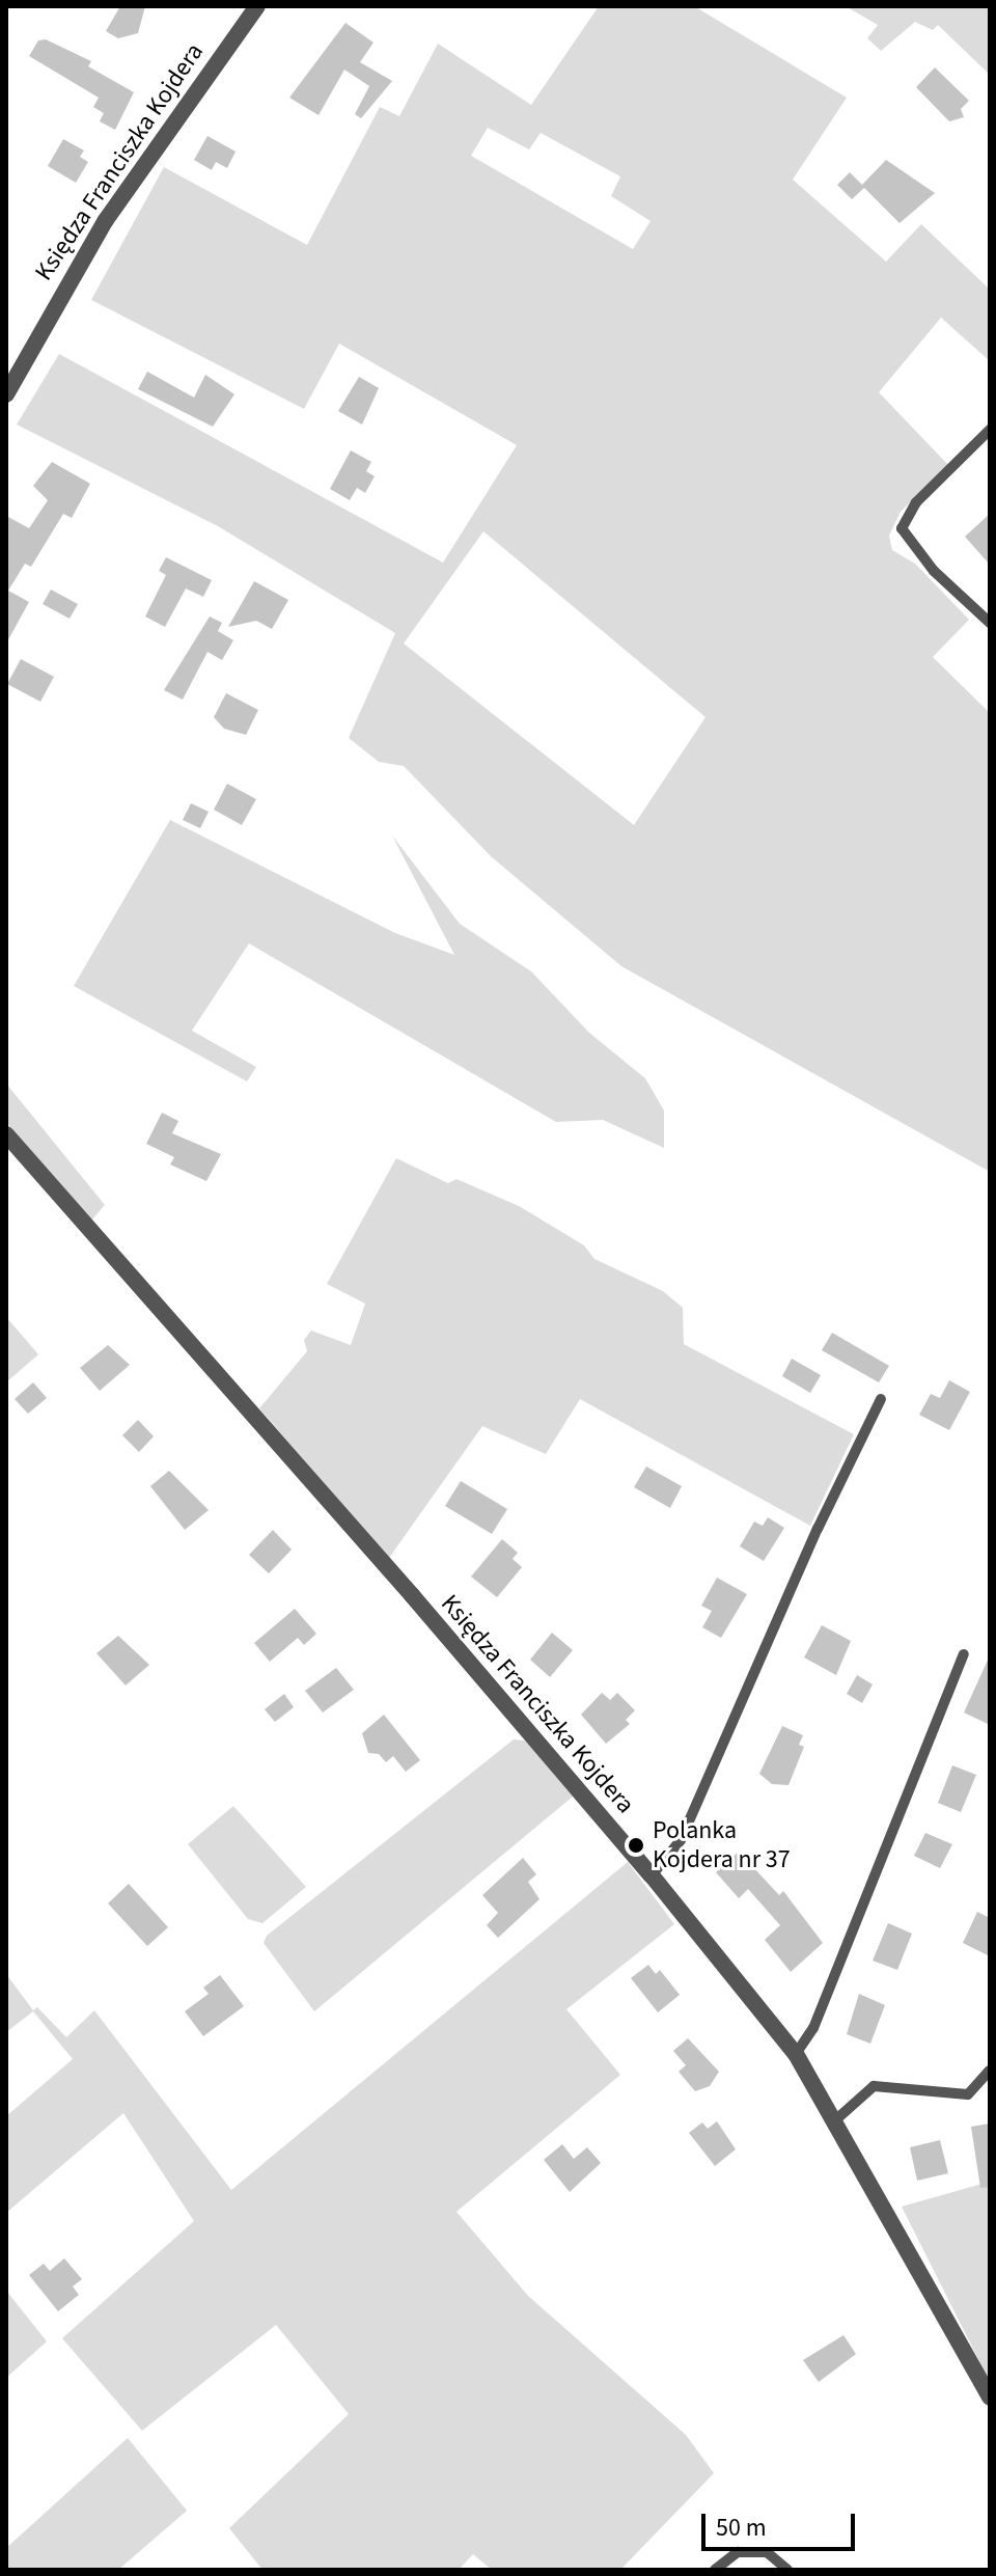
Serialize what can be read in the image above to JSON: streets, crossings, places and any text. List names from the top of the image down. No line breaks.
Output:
{"streets":{"street":["Księdza Franciszka Kojdera"]},"places":["Polanka Kojdera nr 37"],"scale_bar":"50 m"}
